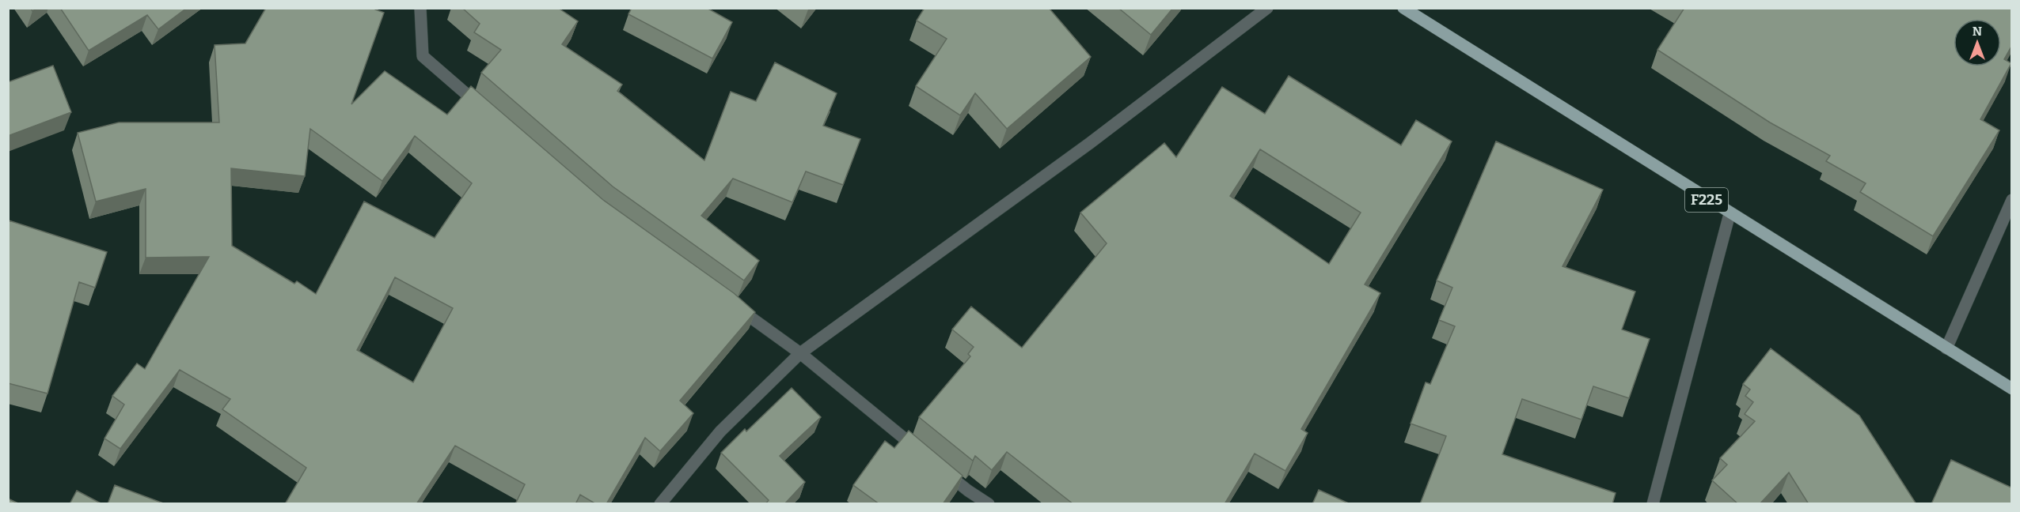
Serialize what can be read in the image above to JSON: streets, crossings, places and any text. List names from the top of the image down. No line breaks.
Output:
{"streets":{"main road":["F225"]},"north":"top"}
